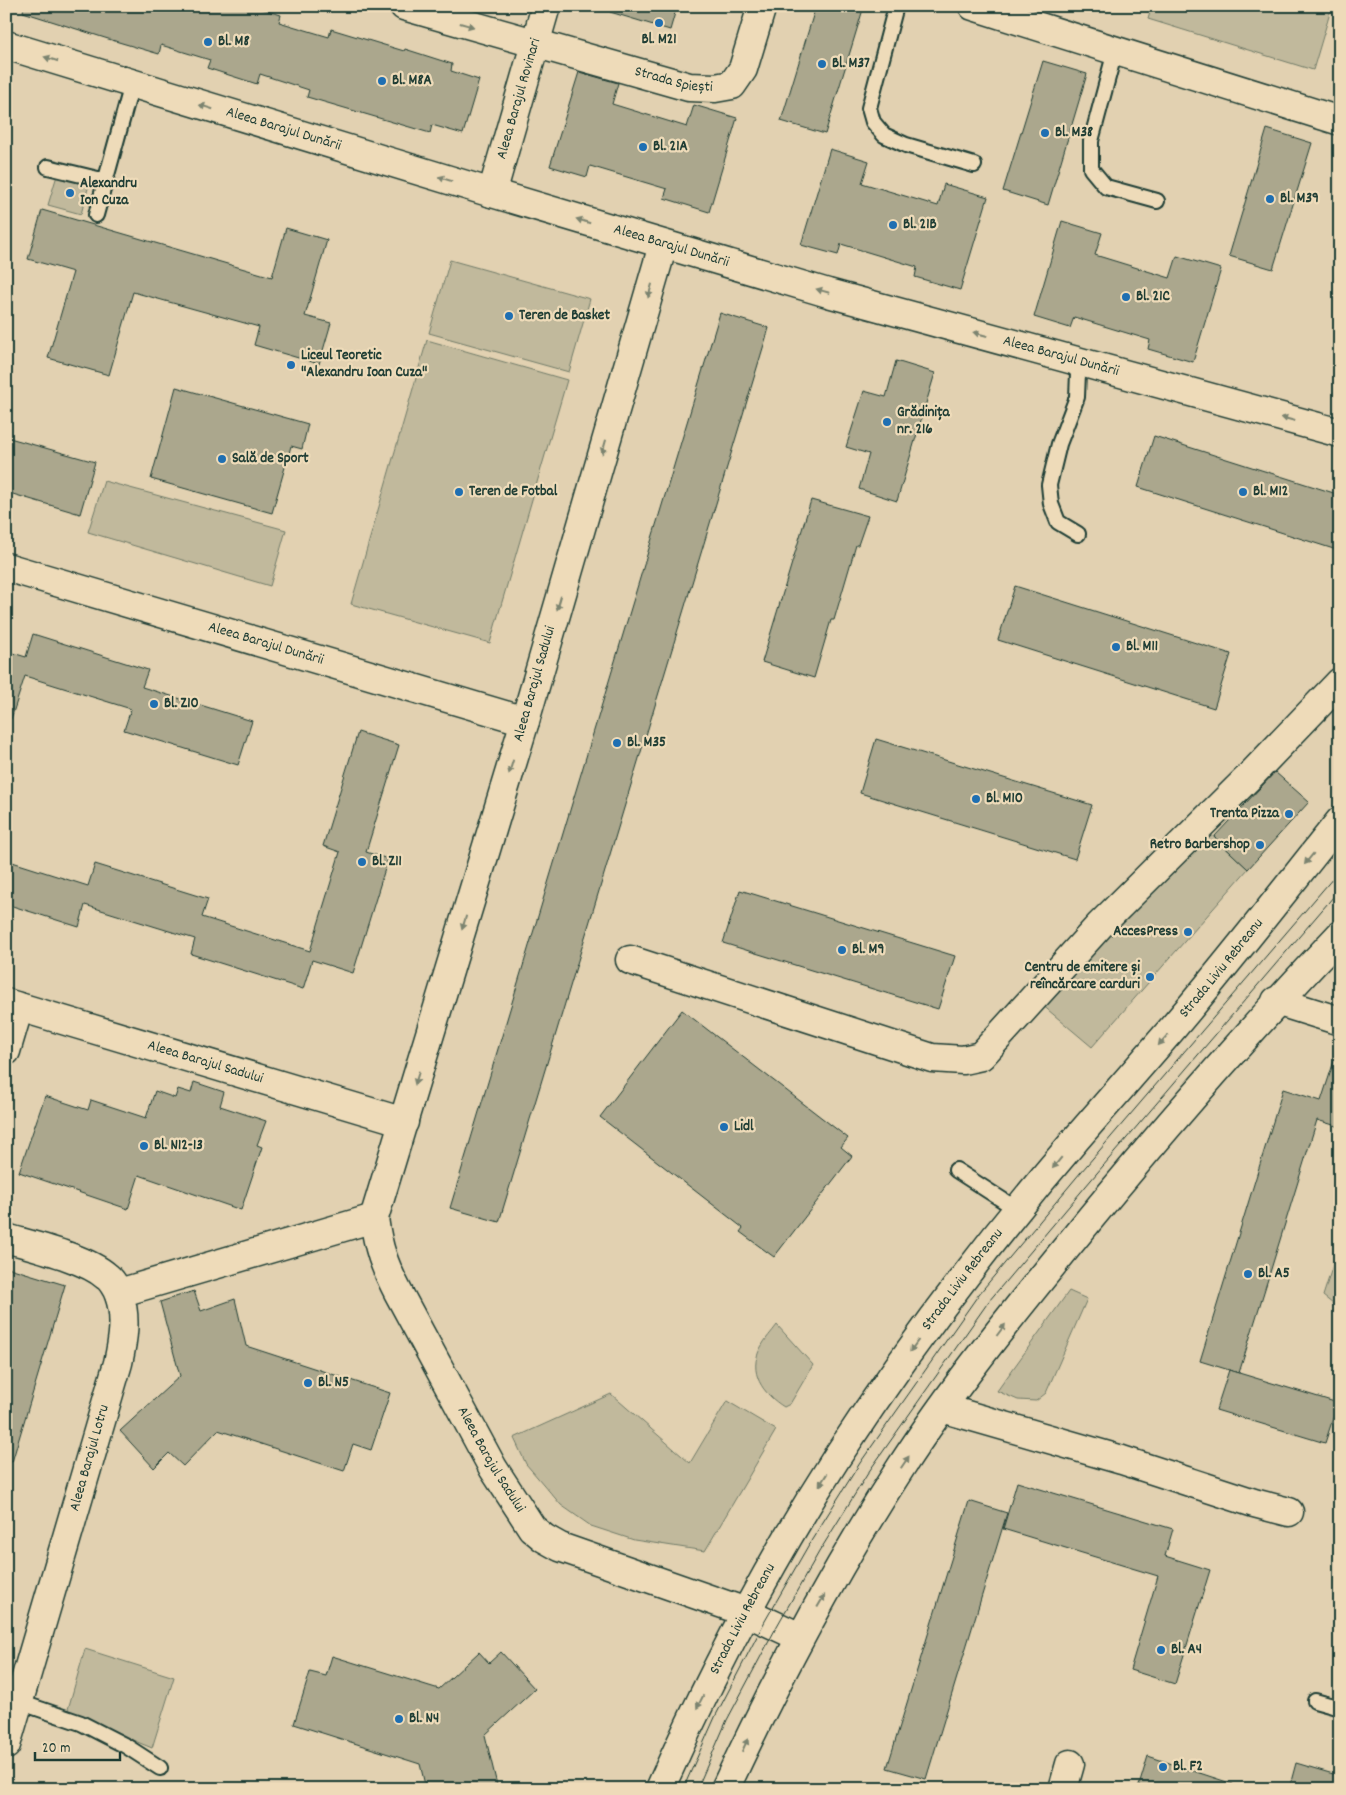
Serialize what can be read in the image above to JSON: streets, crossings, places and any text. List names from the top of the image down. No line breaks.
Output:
{"streets":{"street":["Strada Spiești","Aleea Barajul Rovinari","Aleea Barajul Dunării","Aleea Barajul Sadului","Strada Liviu Rebreanu","Aleea Barajul Lotru"]},"crossings":[["Strada Spiești","Aleea Barajul Rovinari"],["Aleea Barajul Rovinari","Aleea Barajul Dunării"],["Aleea Barajul Dunării","Aleea Barajul Sadului"],["Aleea Barajul Sadului","Strada Liviu Rebreanu"]],"one_way":["Aleea Barajul Dunării","Aleea Barajul Sadului"],"places":["Bl. M21","Bl. M8","Bl. M37","Bl. M8A","Bl. M38","Bl. 21A","Alexandru Ion Cuza","Bl. M39","Bl. 21B","Bl. 21C","Teren de Basket","Liceul Teoretic \"Alexandru Ioan Cuza\"","Grădinița nr. 216","Sală de Sport","Teren de Fotbal","Bl. M12","Bl. M11","Bl. Z10","Bl. M35","Bl. M10","Trenta Pizza","Retro Barbershop","Bl. Z11","AccesPress","Bl. M9","Centru de emitere și reîncărcare carduri","Lidl","Bl. N12-13","Bl. A5","Bl. N5","Bl. A4","Bl. N4","Bl. F2"],"scale_bar":"20 m"}
